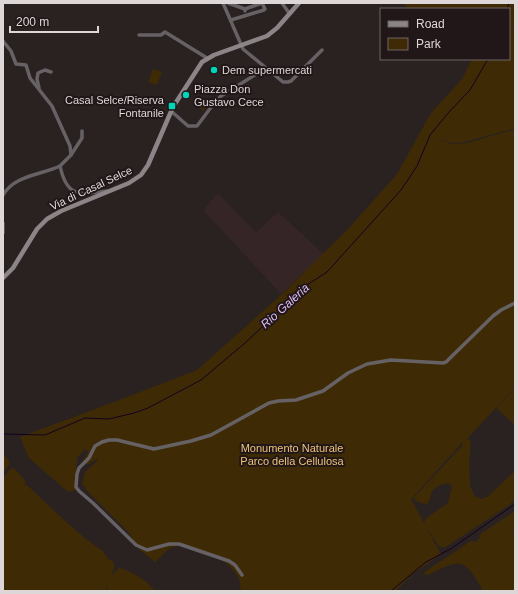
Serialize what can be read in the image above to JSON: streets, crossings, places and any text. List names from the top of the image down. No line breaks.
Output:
{"streets":{"main road":["Via di Casal Selce"]},"water":["Rio Galeria"],"parks":["Monumento Naturale Parco della Cellulosa"],"places":{"other":["Dem supermercati","Piazza Don Gustavo Cece"],"transit":["Casal Selce/Riserva Fontanile"]},"legend":["Road","Park"],"scale_bar":"200 m"}
